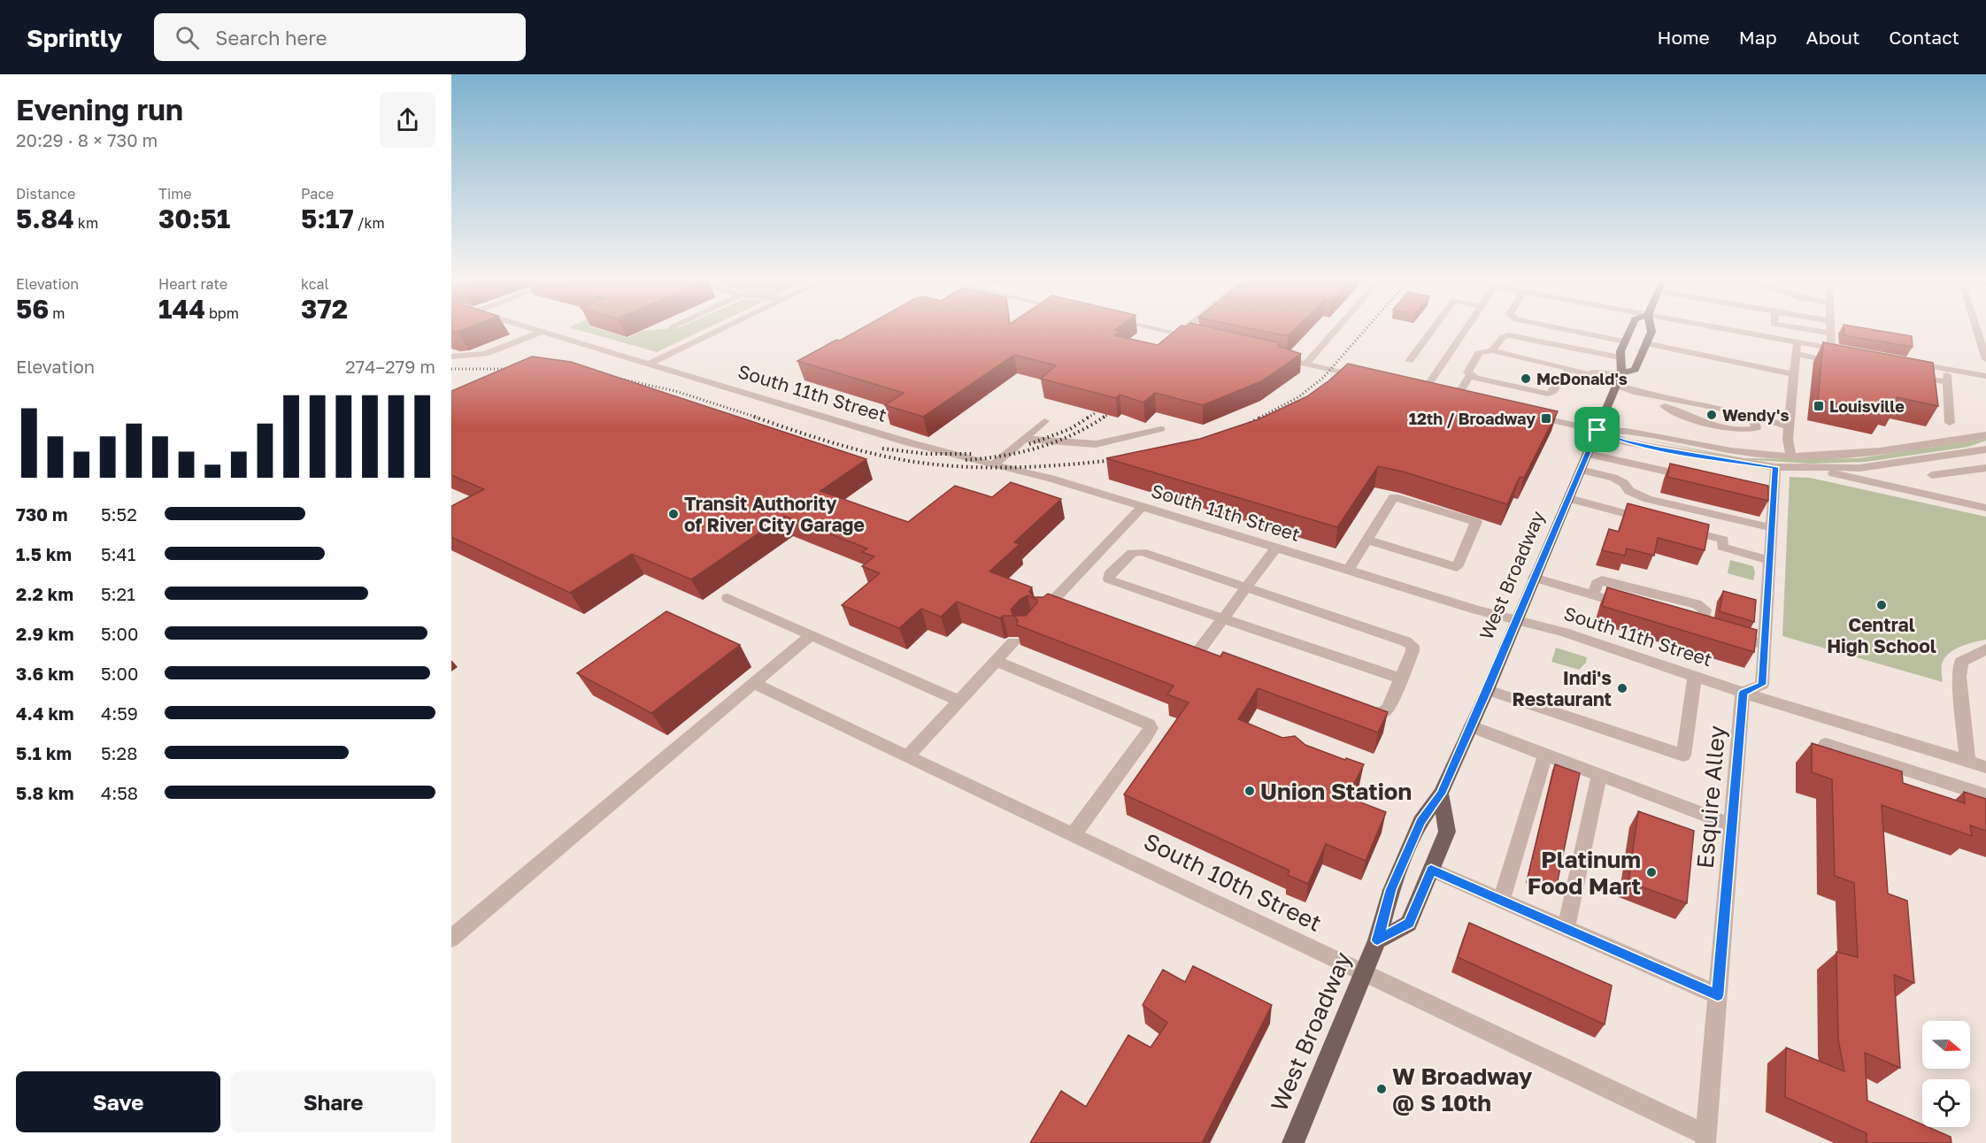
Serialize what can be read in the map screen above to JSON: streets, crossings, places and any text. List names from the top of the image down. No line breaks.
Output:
{"streets":{"main road":["West Broadway"],"street":["South 11th Street","Esquire Alley","South 10th Street"]},"crossings":[["South 11th Street","West Broadway"],["South 11th Street","Esquire Alley"],["West Broadway","South 10th Street"],["Esquire Alley","South 10th Street"]],"places":{"other":["McDonald's","Wendy's","Transit Authority of River City Garage","Central High School","Indi's Restaurant","Union Station","Platinum Food Mart","W Broadway @ S 10th"],"transit":["Louisville","12th / Broadway"]},"north":"right","page":{"header":"Sprintly","search":"Search here","nav":["Home","Map","About","Contact"],"heading":["Evening run","20:29 · 8 × 730 m"],"stats":[["Distance","5.84 km"],["Time","30:51"],["Pace","5:17 /km"],["Elevation","56 m"],["Heart rate","144 bpm"],["kcal","372"]],"chart":["Elevation","274–279 m"],"list":[{"name":"730 m","note":"5:52"},{"name":"1.5 km","note":"5:41"},{"name":"2.2 km","note":"5:21"},{"name":"2.9 km","note":"5:00"},{"name":"3.6 km","note":"5:00"},{"name":"4.4 km","note":"4:59"},{"name":"5.1 km","note":"5:28"},{"name":"5.8 km","note":"4:58"}],"buttons":["Save","Share"]}}
